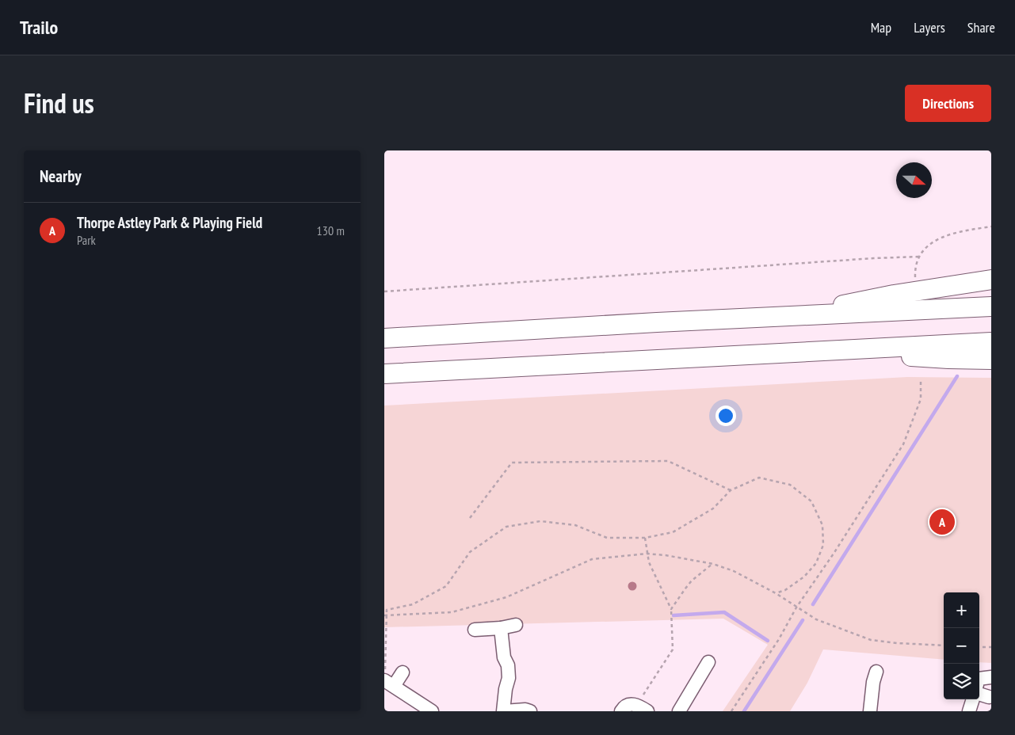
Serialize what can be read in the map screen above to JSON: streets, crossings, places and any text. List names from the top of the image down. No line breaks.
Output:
{"north":"right","page":{"header":"Trailo","nav":["Map","Layers","Share"],"title":"Find us","buttons":"Directions","heading":"Nearby","list":[{"mark":"A","name":"Thorpe Astley Park & Playing Field","note":"Park","value":"130 m"}],"pins":"A","map_buttons":["+","−"]}}
